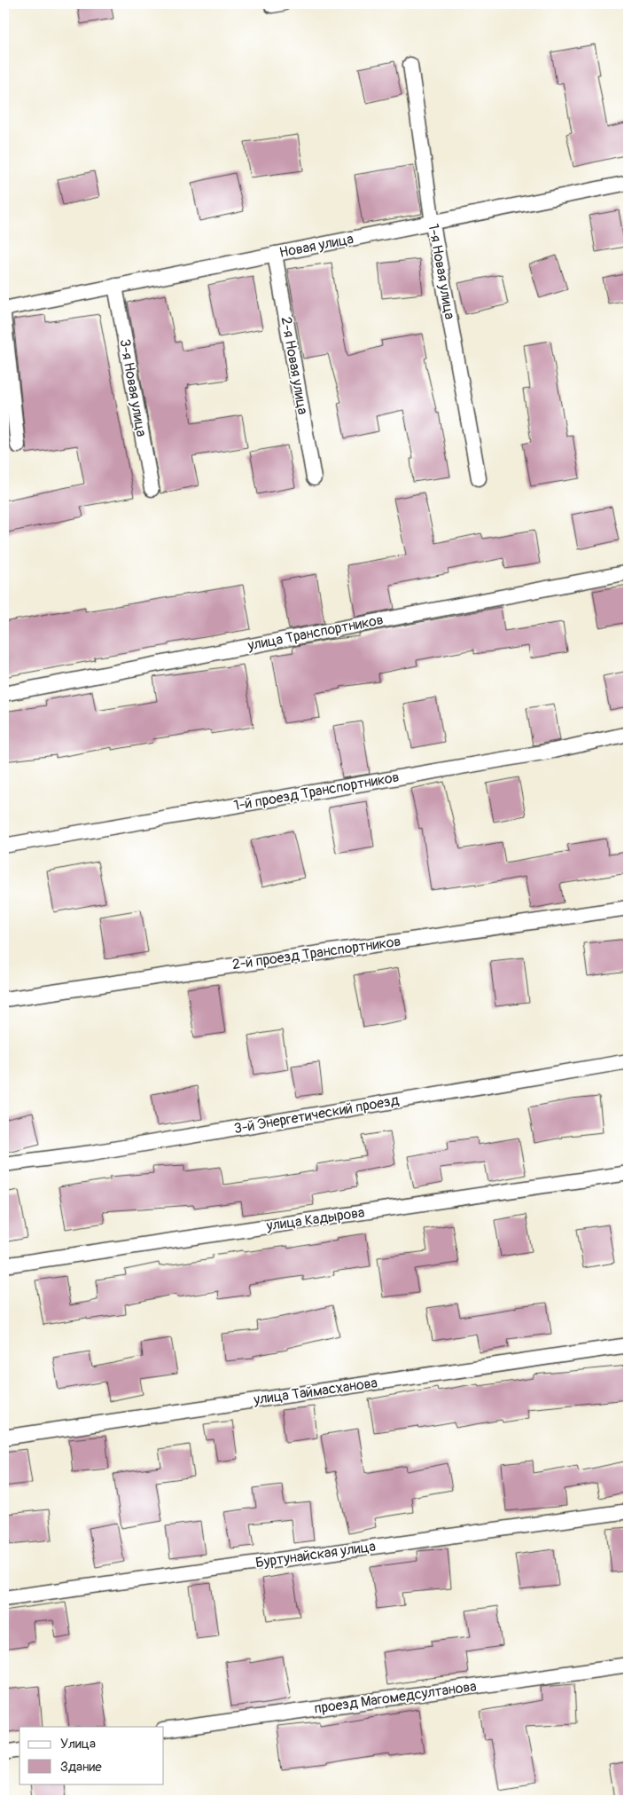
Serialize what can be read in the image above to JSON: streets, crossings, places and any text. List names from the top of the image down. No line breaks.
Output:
{"streets":{"street":["Новая улица","1-я Новая улица","2-я Новая улица","3-я Новая улица","улица Транспортников","1-й проезд Транспортников","2-й проезд Транспортников","3-й Энергетический проезд","улица Кадырова","улица Таймасханова","Буртунайская улица","проезд Магомедсултанова"]},"crossings":[["Новая улица","1-я Новая улица"],["Новая улица","2-я Новая улица"],["Новая улица","3-я Новая улица"]],"legend":["Улица","Здание"]}
